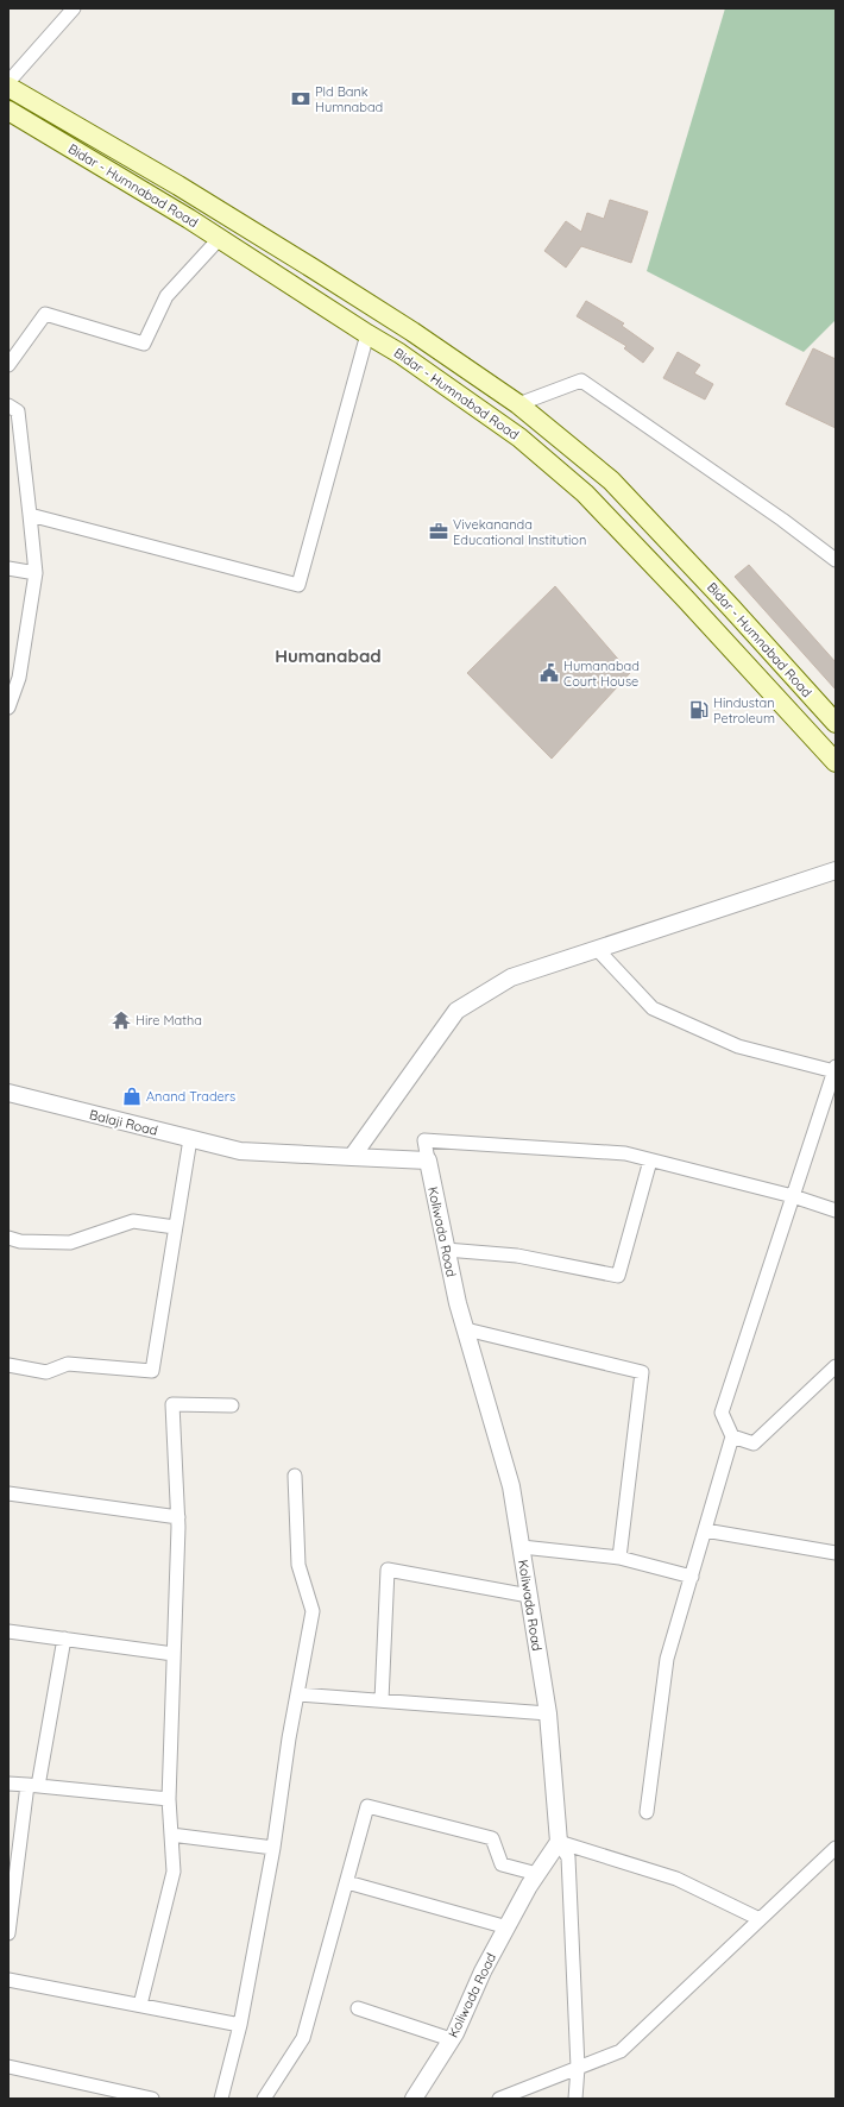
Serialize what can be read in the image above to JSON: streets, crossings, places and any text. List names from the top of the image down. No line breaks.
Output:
{"streets":{"main road":["Bidar - Humnabad Road"],"street":["Balaji Road","Koliwada Road"]},"districts":["Humanabad"],"places":{"bank":["Pld Bank Humnabad"],"office":["Vivekananda Educational Institution"],"public building":["Humanabad Court House"],"fuel station":["Hindustan Petroleum"],"temple":["Hire Matha"],"shop":["Anand Traders"]}}
